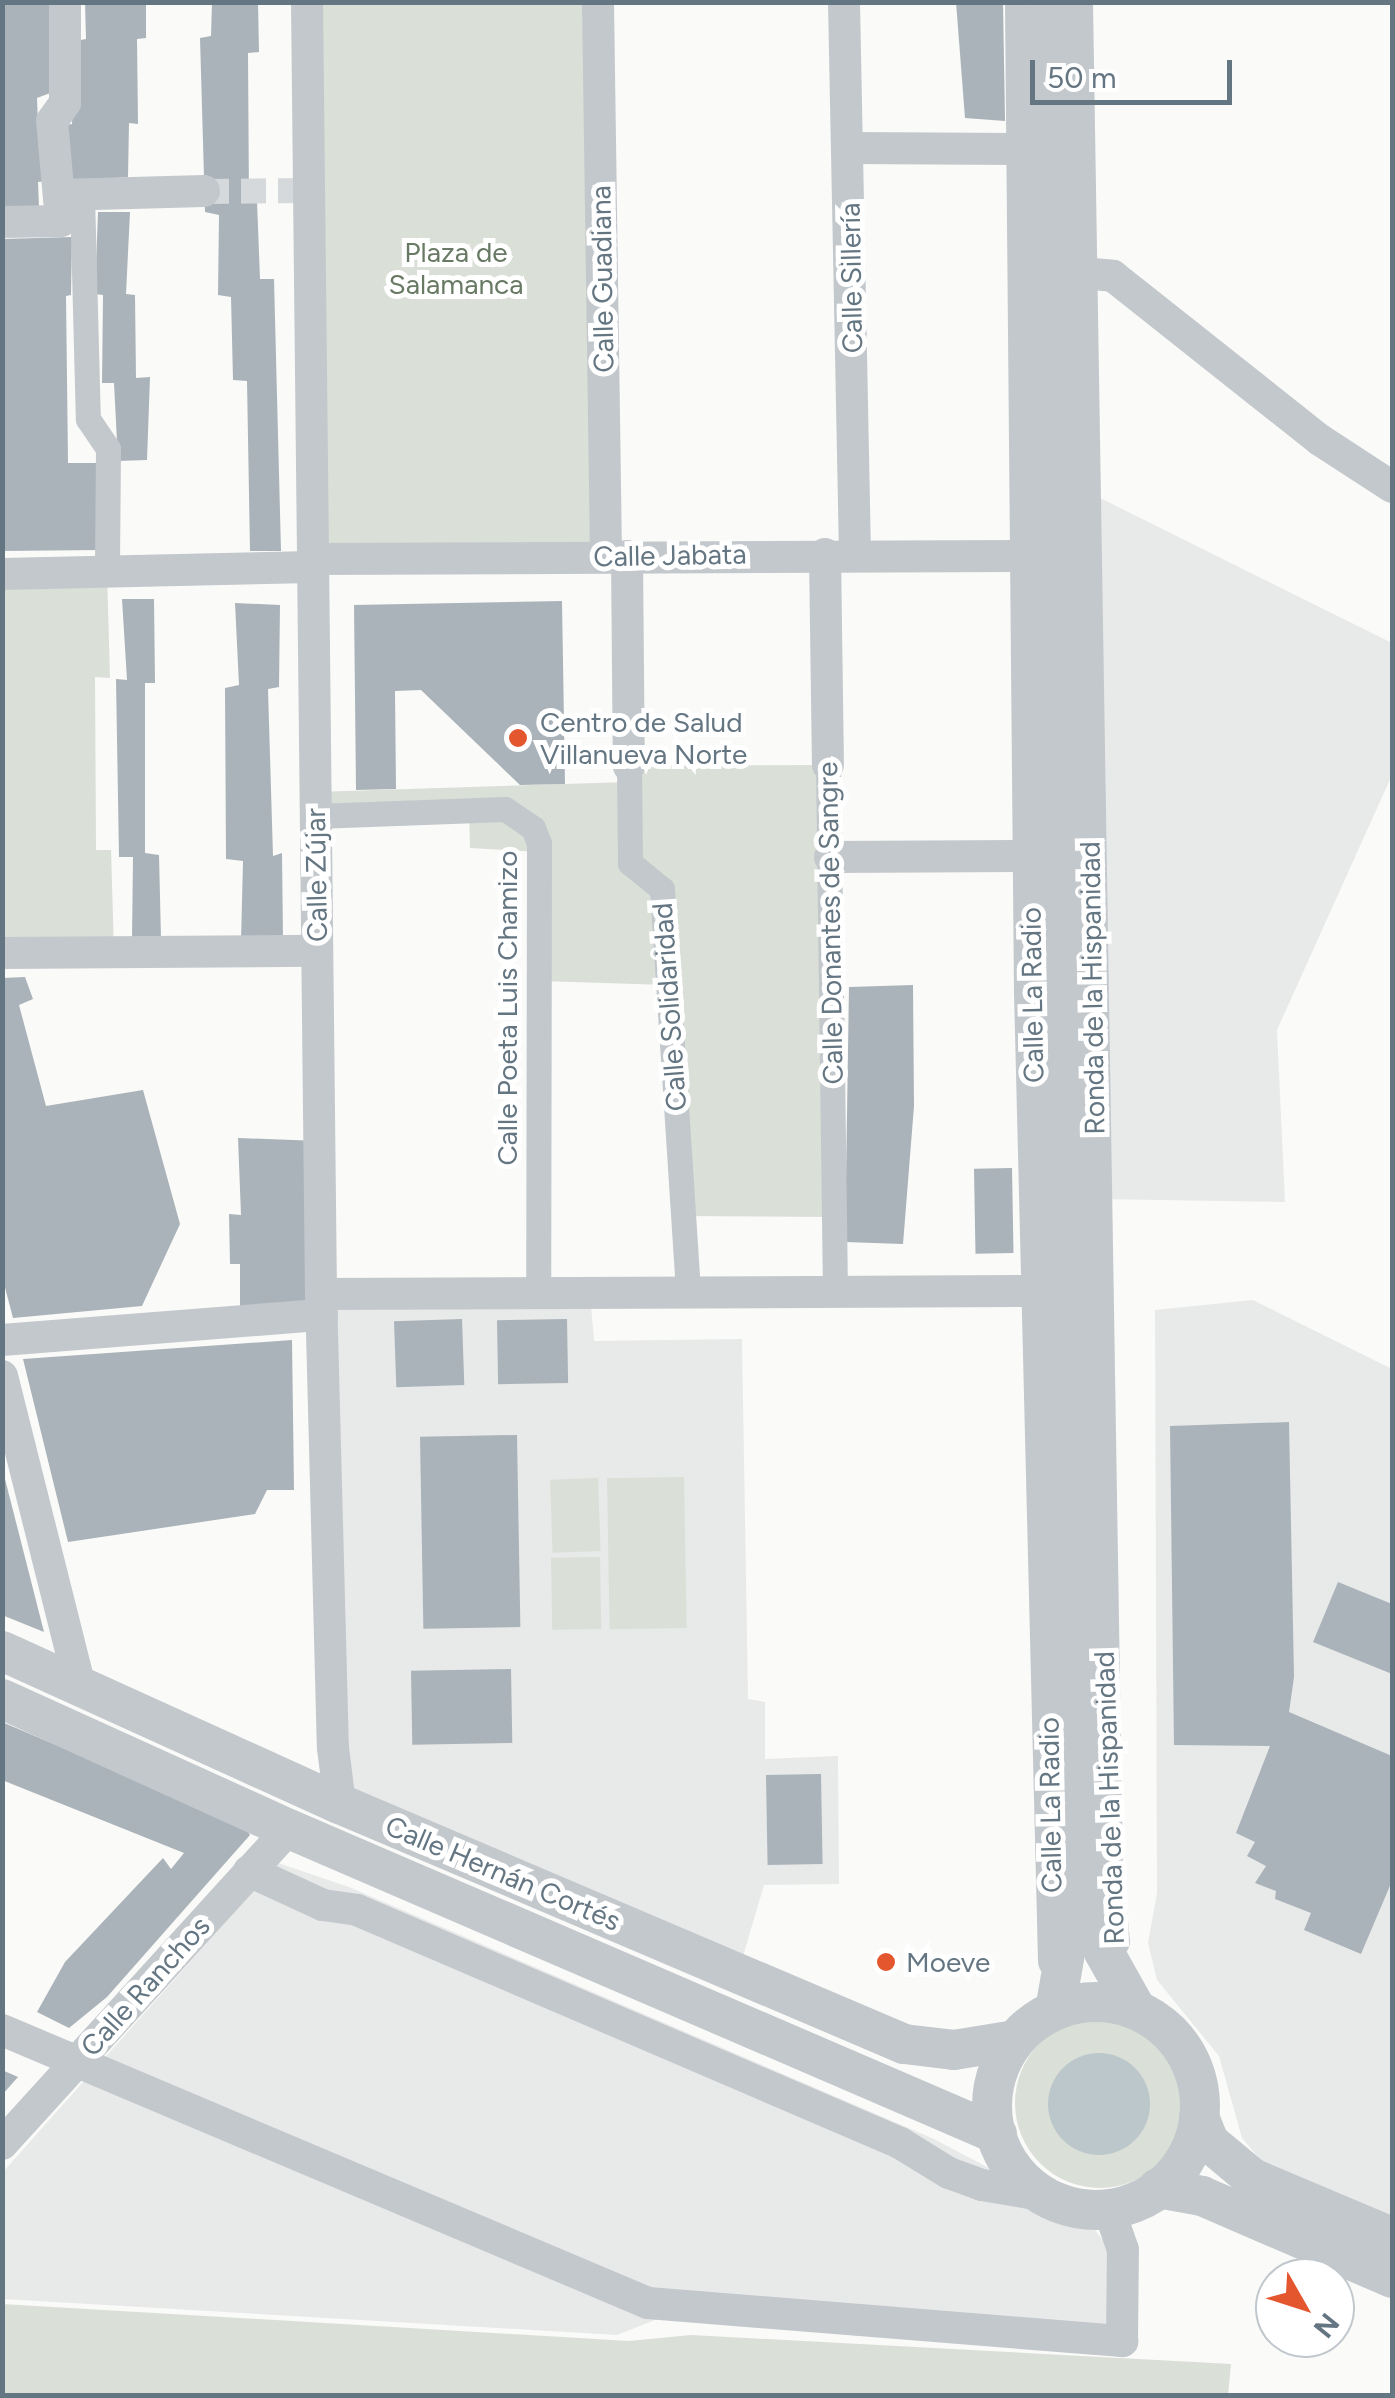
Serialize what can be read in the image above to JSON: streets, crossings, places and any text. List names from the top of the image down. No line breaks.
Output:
{"streets":{"street":["Calle Sillería","Calle Guadiana","Calle Jabata","Calle Zújar","Calle Donantes de Sangre","Ronda de la Hispanidad","Calle La Radio","Calle Solidaridad","Calle Poeta Luis Chamizo","Calle Hernán Cortés","Calle Ranchos"]},"crossings":[["Calle Sillería","Calle Jabata"],["Calle Sillería","Calle Donantes de Sangre"],["Calle Guadiana","Calle Jabata"],["Calle Guadiana","Calle Solidaridad"],["Calle Jabata","Calle Zújar"],["Calle Jabata","Calle Donantes de Sangre"],["Calle Jabata","Calle La Radio"],["Calle Jabata","Calle Solidaridad"],["Calle Zújar","Calle Poeta Luis Chamizo"],["Calle Zújar","Calle Hernán Cortés"],["Ronda de la Hispanidad","Calle La Radio"],["Ronda de la Hispanidad","Calle Hernán Cortés"],["Calle La Radio","Calle Hernán Cortés"],["Calle Hernán Cortés","Calle Ranchos"]],"parks":["Plaza de Salamanca"],"places":["Centro de Salud Villanueva Norte","Moeve"],"scale_bar":"50 m","north":"bottom right"}
